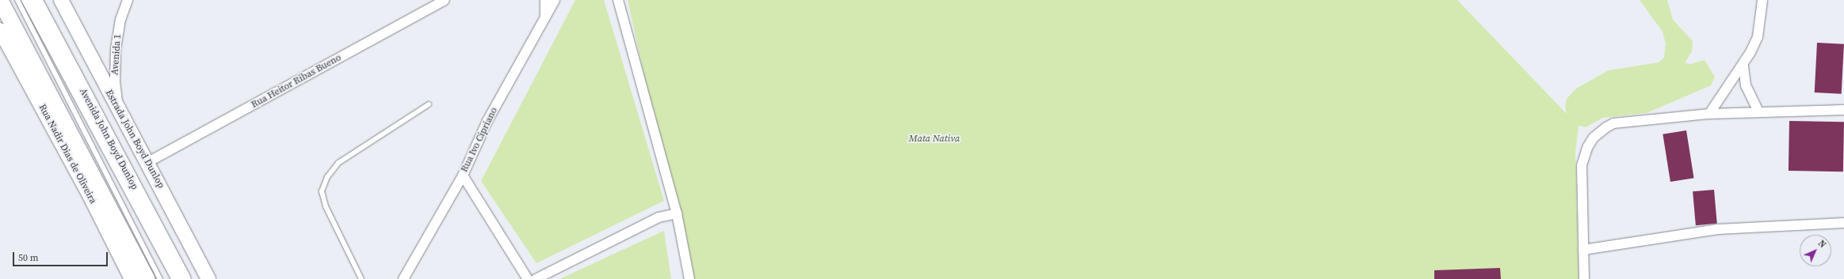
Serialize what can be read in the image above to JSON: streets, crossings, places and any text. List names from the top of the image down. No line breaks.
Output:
{"streets":{"main road":["Avenida John Boyd Dunlop"],"street":["Avenida 1","Rua Heitor Ribas Bueno","Estrada John Boyd Dunlop","Rua Ivo Cipriano","Rua Nadir Dias de Oliveira"]},"crossings":[["Avenida 1","Estrada John Boyd Dunlop"],["Rua Heitor Ribas Bueno","Estrada John Boyd Dunlop"]],"parks":["Mata Nativa"],"scale_bar":"50 m","north":"top right"}
